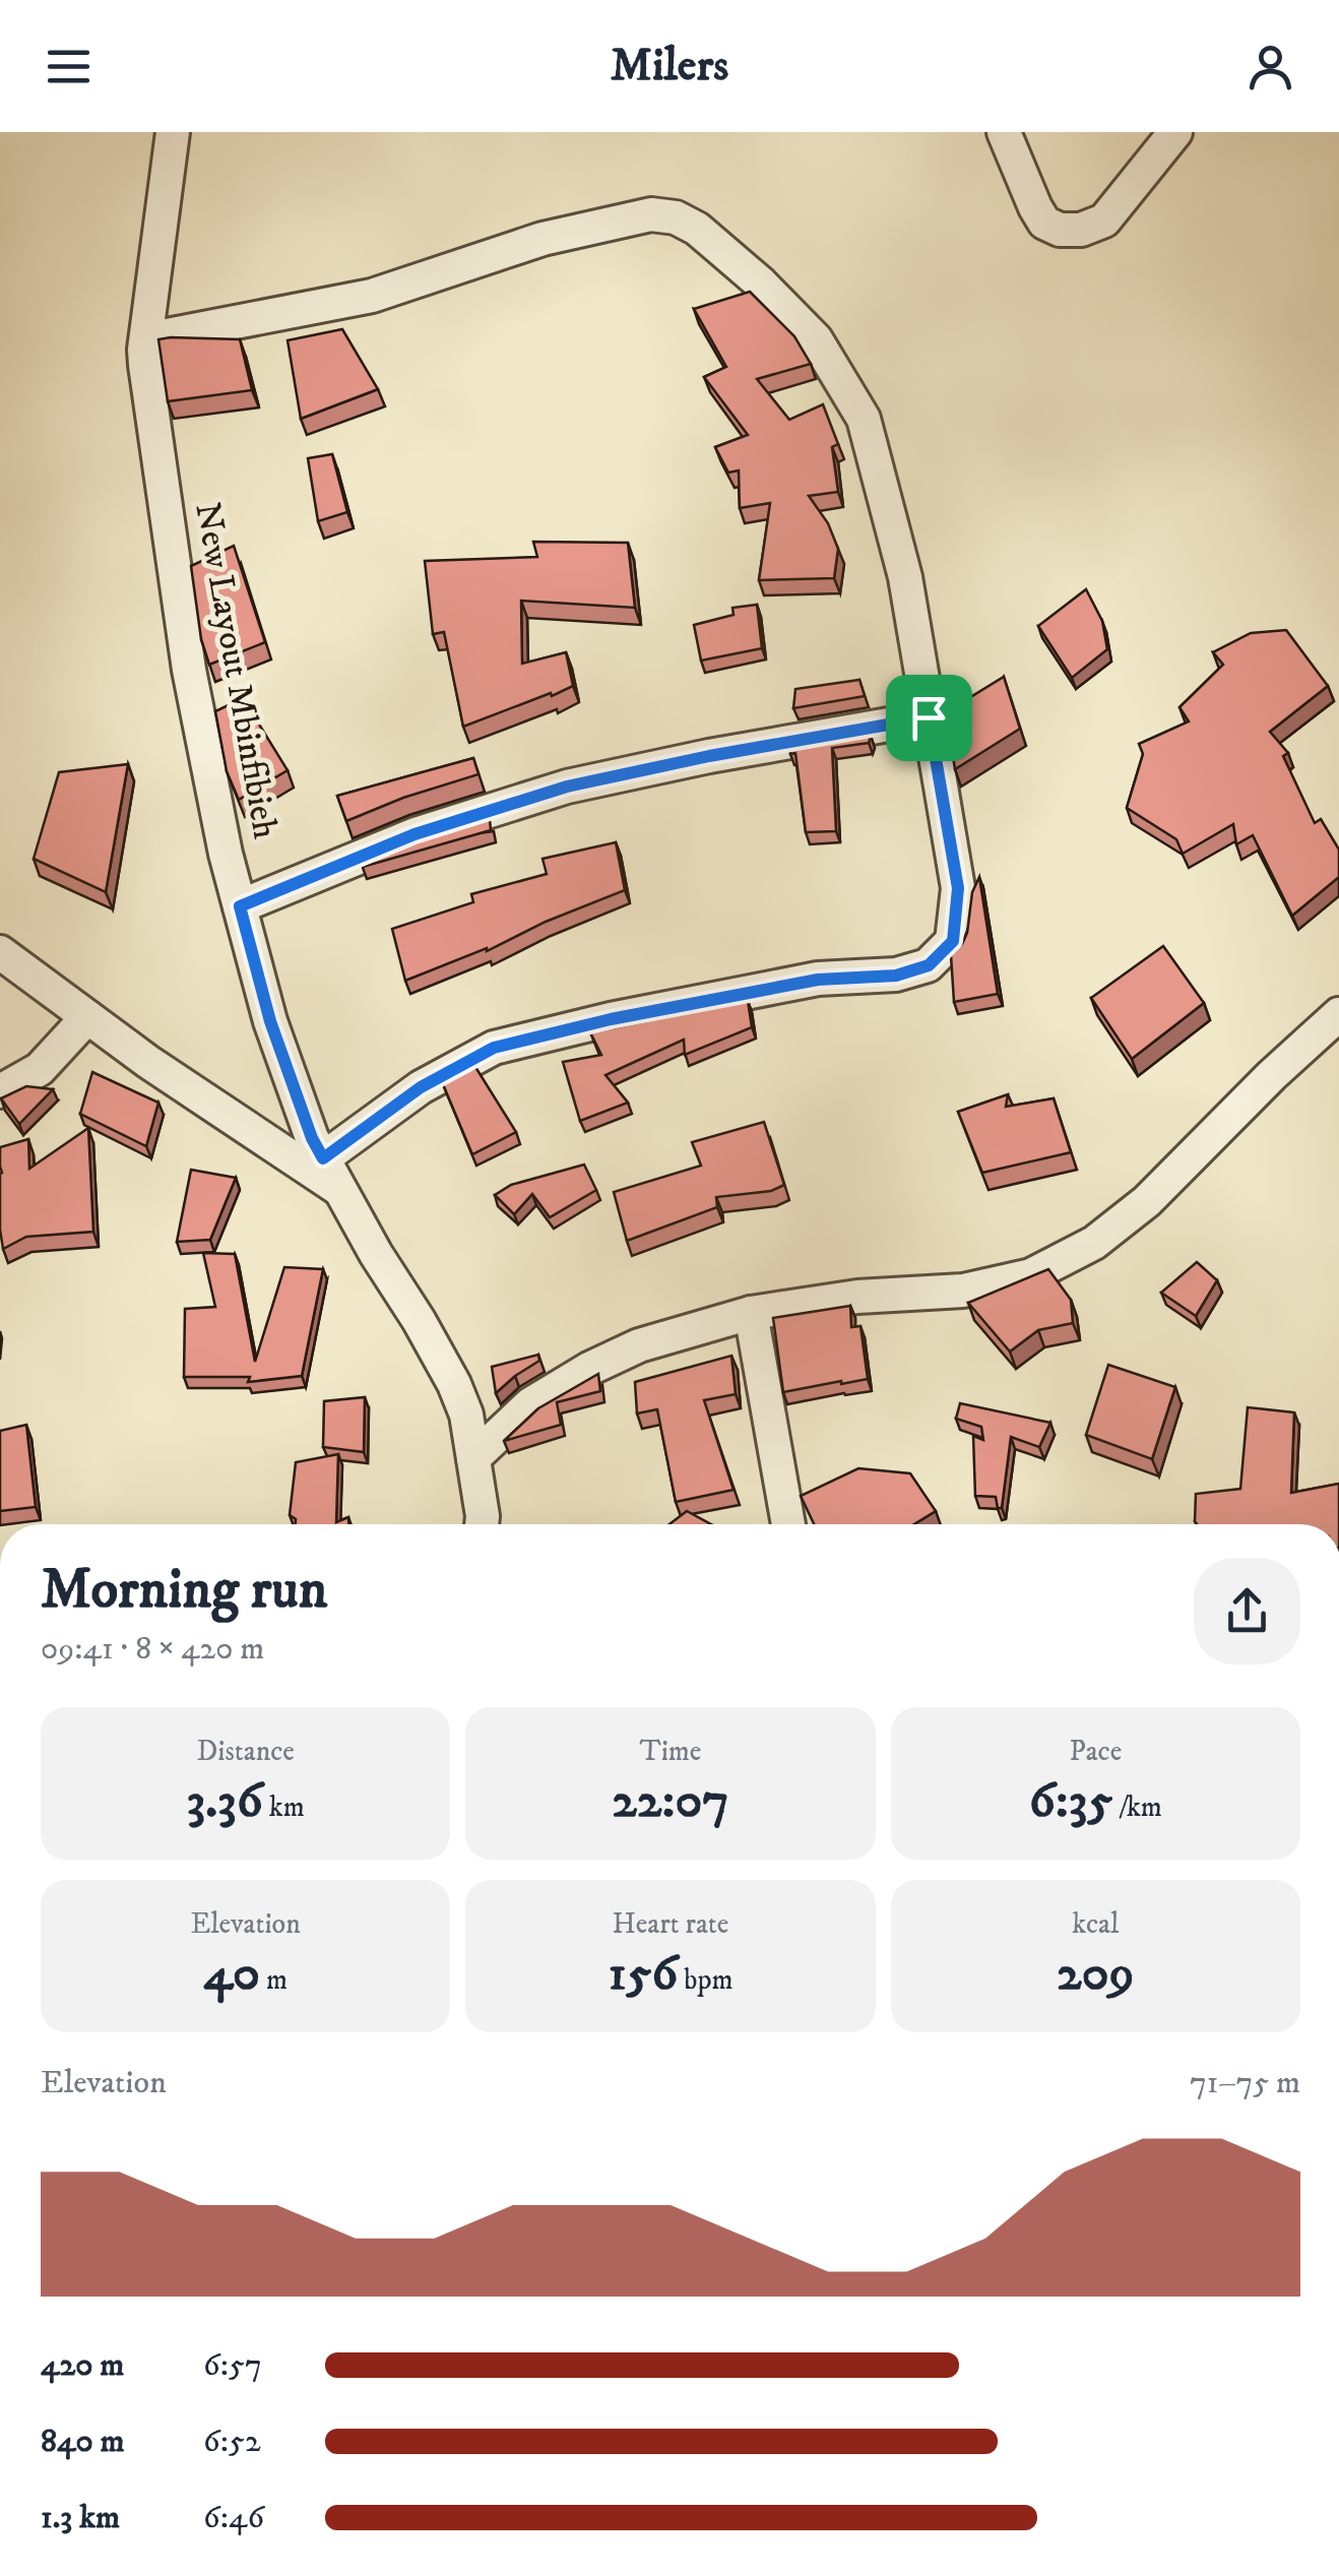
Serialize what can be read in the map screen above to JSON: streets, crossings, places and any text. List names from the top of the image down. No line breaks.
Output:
{"streets":{"street":["New Layout Mbinfibieh"]},"page":{"header":"Milers","heading":["Morning run","09:41 · 8 × 420 m"],"stats":[["Distance","3.36 km"],["Time","22:07"],["Pace","6:35 /km"],["Elevation","40 m"],["Heart rate","156 bpm"],["kcal","209"]],"chart":["Elevation","71–75 m"],"list":[{"name":"420 m","note":"6:57"},{"name":"840 m","note":"6:52"},{"name":"1.3 km","note":"6:46"}]}}
